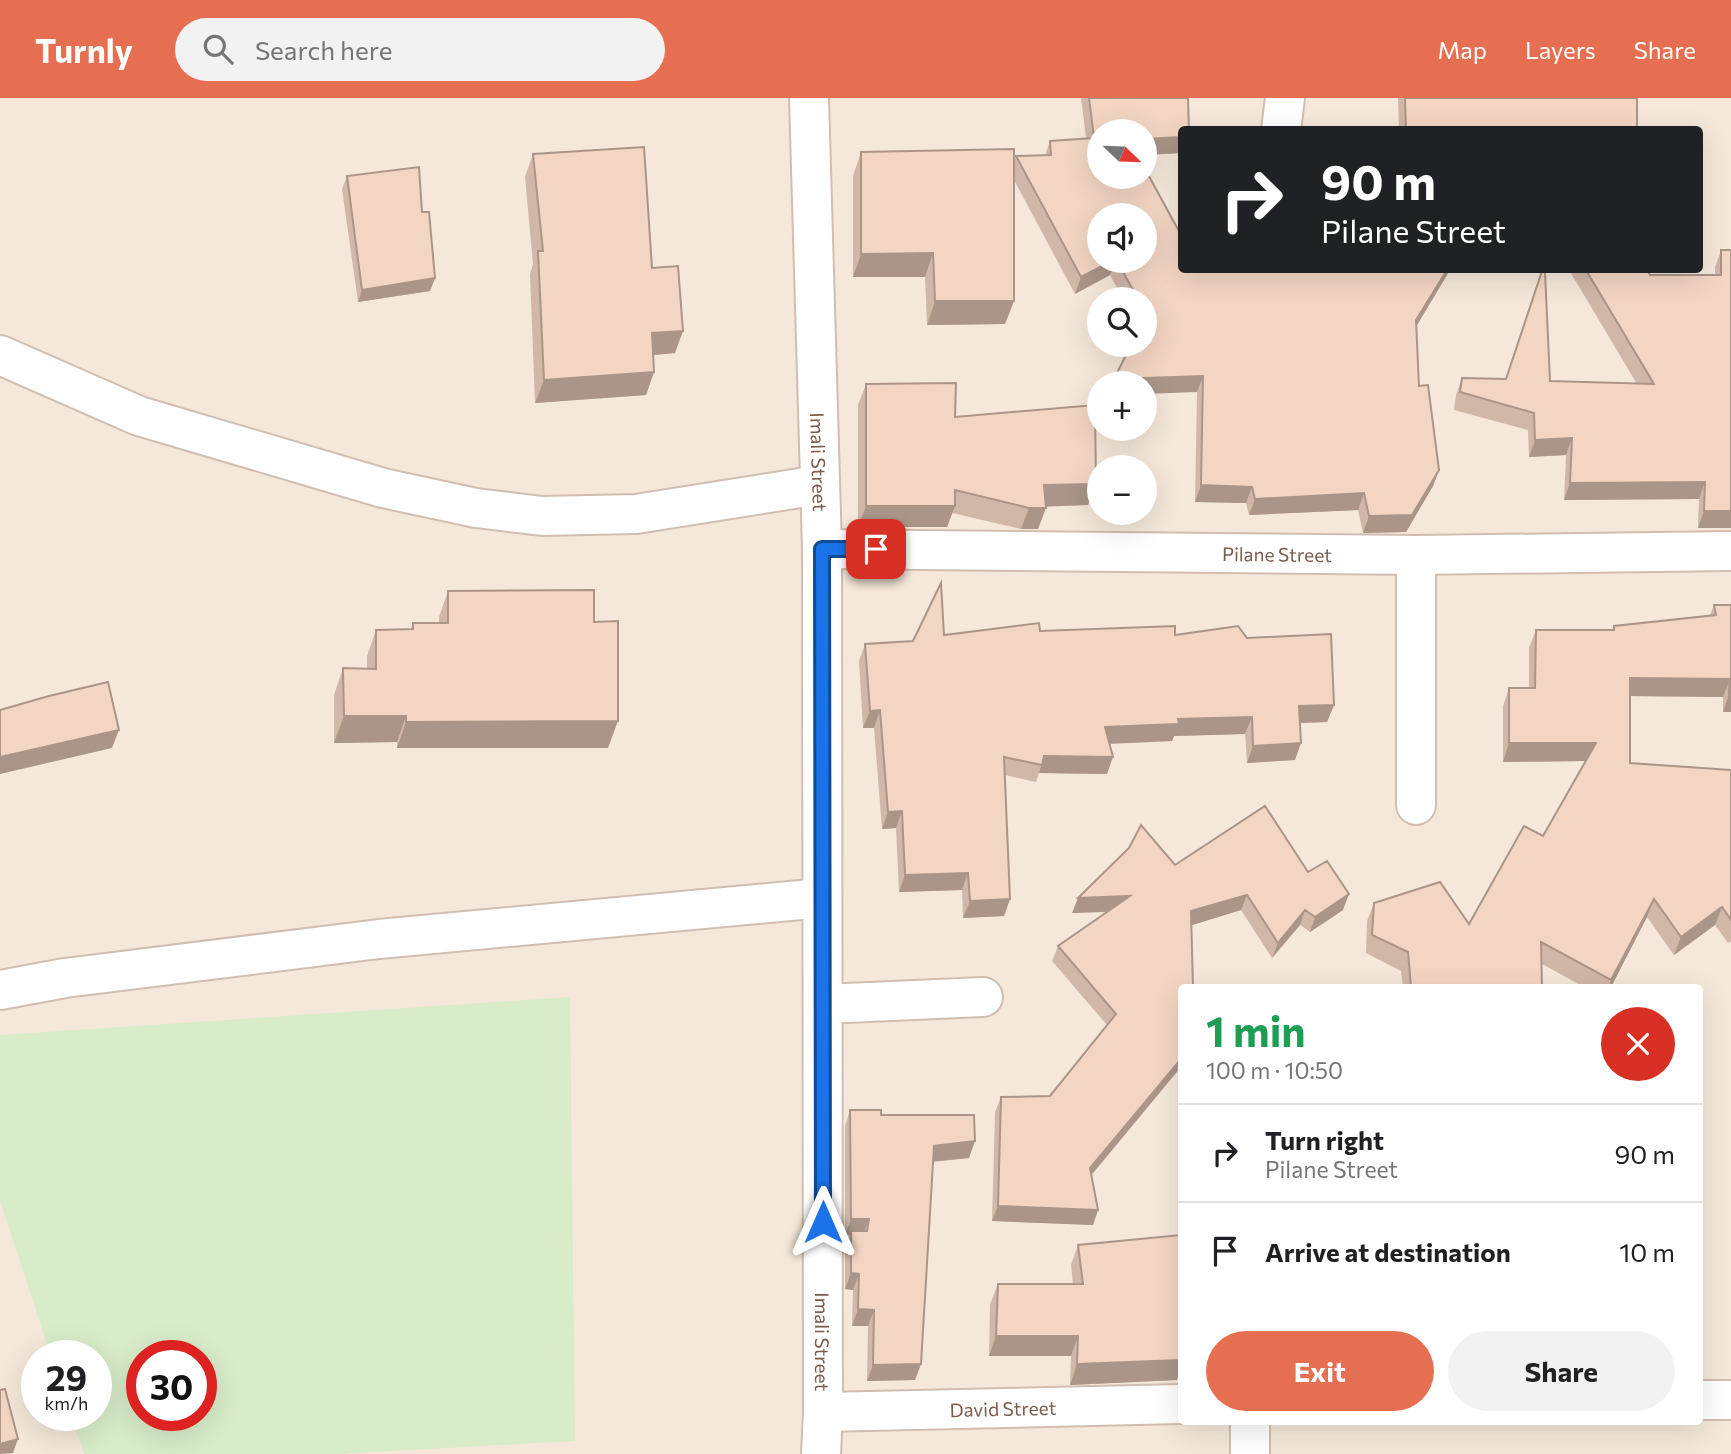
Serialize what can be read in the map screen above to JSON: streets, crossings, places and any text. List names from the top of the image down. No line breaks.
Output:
{"streets":{"street":["Imali Street","Pilane Street","David Street"]},"crossings":[["Imali Street","Pilane Street"],["Imali Street","David Street"]],"north":"bottom right","page":{"header":"Turnly","search":"Search here","nav":["Map","Layers","Share"],"map_buttons":["+","−"],"turn":["90 m","Pilane Street"],"heading":["1 min","100 m · 10:50"],"list":[{"name":"Turn right","note":"Pilane Street","value":"90 m"},{"name":"Arrive at destination","value":"10 m"}],"buttons":["Exit","Share"],"speed":"29 km/h","limit":"30"}}
